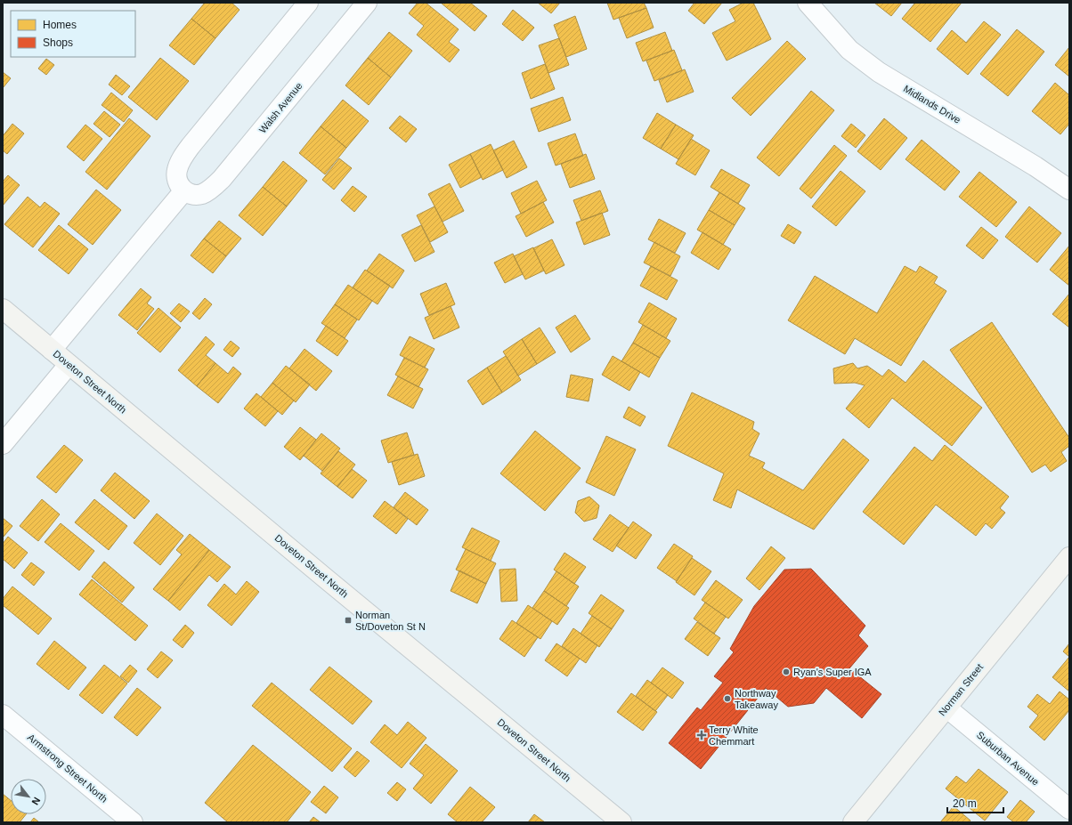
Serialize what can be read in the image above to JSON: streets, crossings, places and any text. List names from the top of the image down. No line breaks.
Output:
{"streets":{"main road":["Doveton Street North","Norman Street"],"street":["Midlands Drive","Walsh Avenue","Suburban Avenue","Armstrong Street North"]},"crossings":[["Norman Street","Suburban Avenue"]],"places":{"transit":["Norman St/Doveton St N"],"other":["Ryan's Super IGA","Northway Takeaway"],"health":["Terry White Chemmart"]},"legend":["Homes","Shops"],"scale_bar":"20 m","north":"bottom right"}
